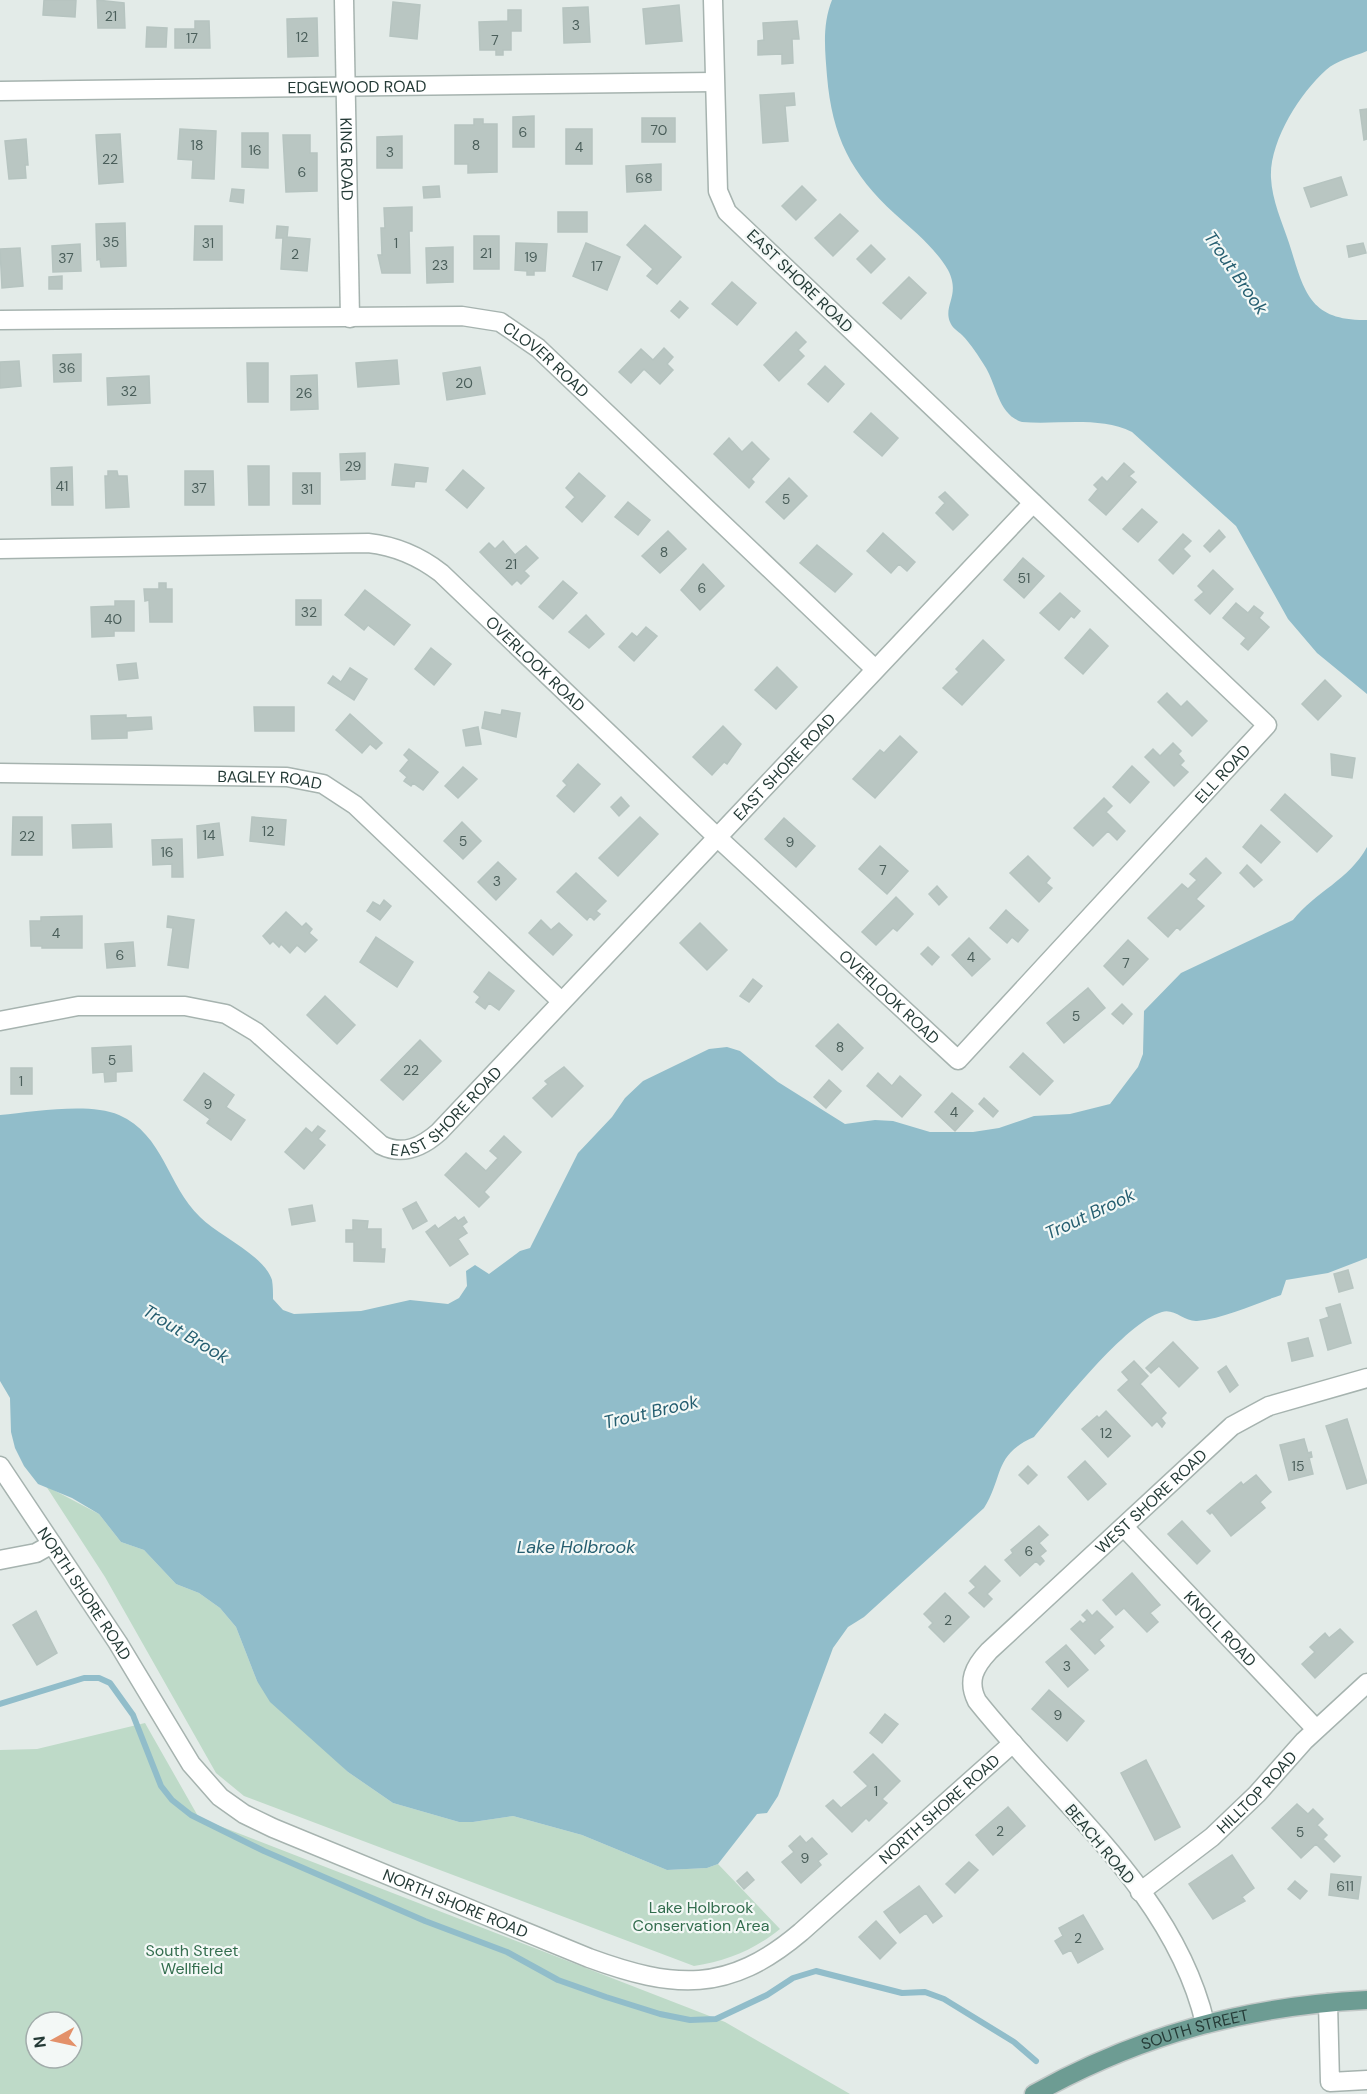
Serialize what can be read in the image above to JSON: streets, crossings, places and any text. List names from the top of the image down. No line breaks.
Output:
{"streets":{"main road":["SOUTH STREET"],"street":["EDGEWOOD ROAD","KING ROAD","EAST SHORE ROAD","CLOVER ROAD","OVERLOOK ROAD","ELL ROAD","BAGLEY ROAD","WEST SHORE ROAD","NORTH SHORE ROAD","KNOLL ROAD","HILLTOP ROAD","BEACH ROAD"]},"crossings":[["EDGEWOOD ROAD","KING ROAD"],["EDGEWOOD ROAD","EAST SHORE ROAD"],["KING ROAD","CLOVER ROAD"],["EAST SHORE ROAD","CLOVER ROAD"],["EAST SHORE ROAD","OVERLOOK ROAD"],["EAST SHORE ROAD","ELL ROAD"],["EAST SHORE ROAD","BAGLEY ROAD"],["OVERLOOK ROAD","ELL ROAD"],["WEST SHORE ROAD","KNOLL ROAD"],["WEST SHORE ROAD","BEACH ROAD"],["NORTH SHORE ROAD","BEACH ROAD"],["KNOLL ROAD","HILLTOP ROAD"],["HILLTOP ROAD","BEACH ROAD"],["BEACH ROAD","SOUTH STREET"]],"water":["Trout Brook","Lake Holbrook"],"parks":["Lake Holbrook Conservation Area","South Street Wellfield"],"house_numbers":["21","3","12","17","7","70","6","18","8","4","16","3","22","6","68","35","31","1","21","2","19","37","23","17","36","20","32","26","29","41","37","31","5","8","21","51","6","32","40","12","14","22","5","9","16","7","3","4","6","4","7","5","8","5","22","1","9","4","12","15","6","2","3","9","1","2","5","9","611","2"],"north":"left"}
